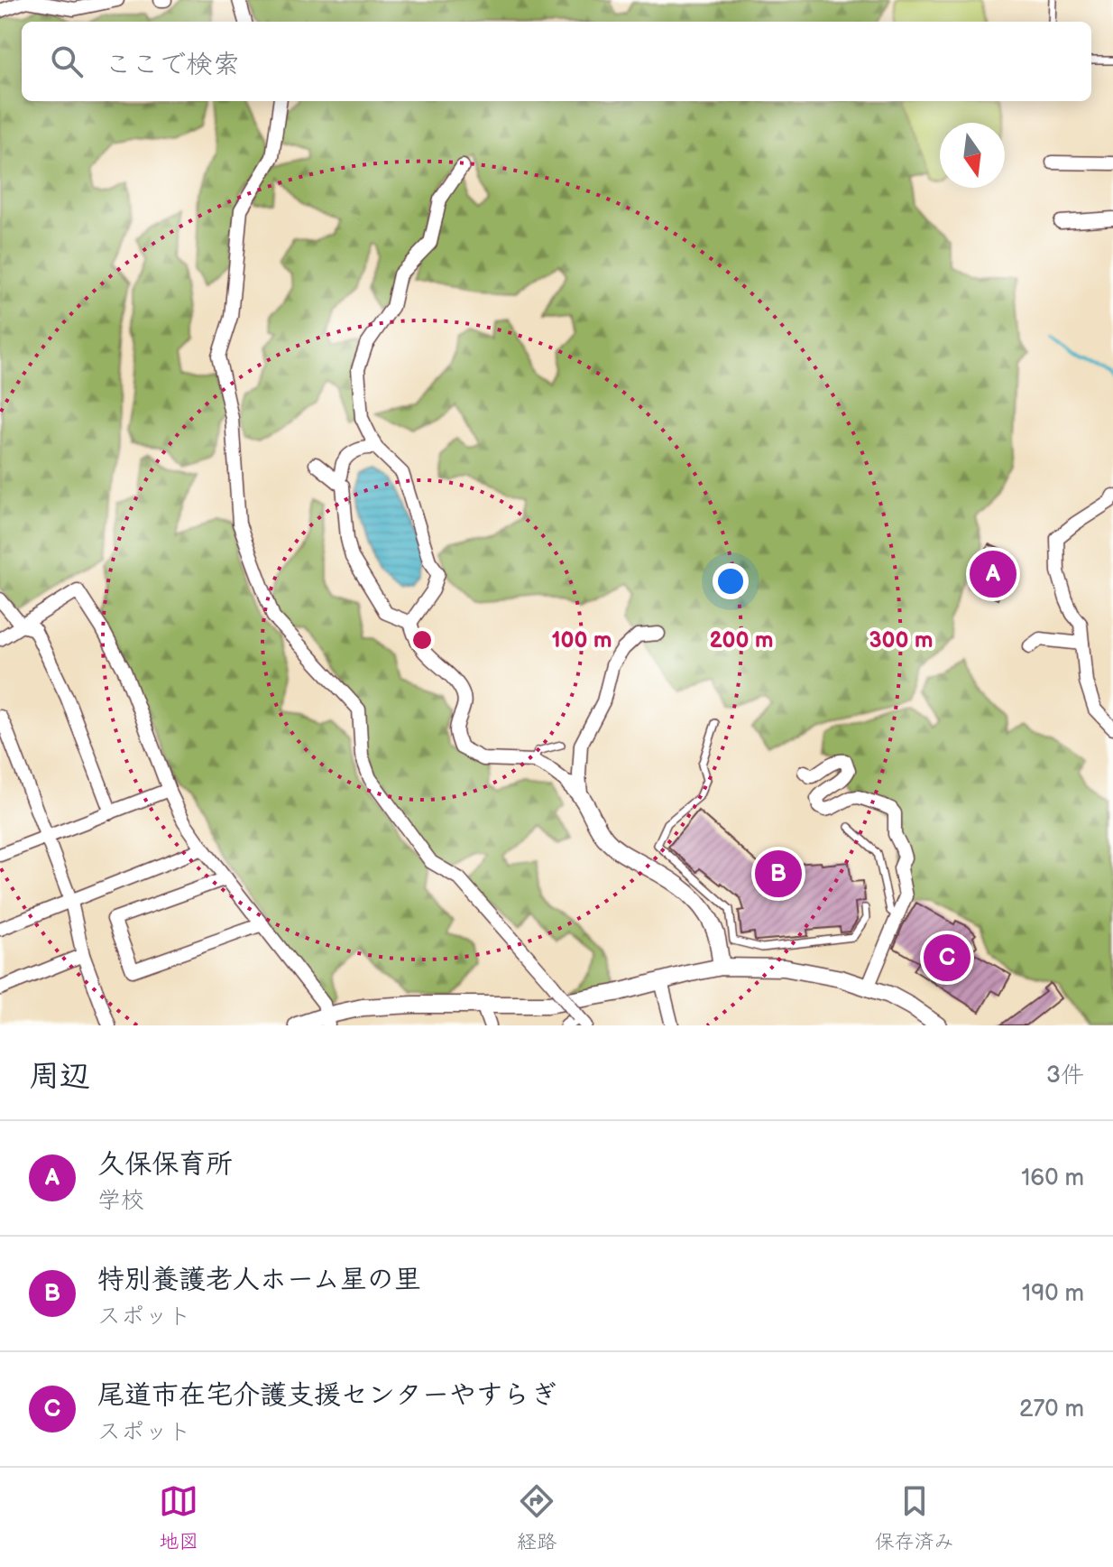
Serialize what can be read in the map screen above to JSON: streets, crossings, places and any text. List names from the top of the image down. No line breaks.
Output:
{"north":"bottom","page":{"search":"ここで検索","pins":["A","B","C"],"heading":["周辺","3件"],"list":[{"mark":"A","name":"久保保育所","note":"学校","value":"160 m"},{"mark":"B","name":"特別養護老人ホーム星の里","note":"スポット","value":"190 m"},{"mark":"C","name":"尾道市在宅介護支援センターやすらぎ","note":"スポット","value":"270 m"}],"nav":["地図","経路","保存済み"]},"rings":["100 m","200 m","300 m"]}
